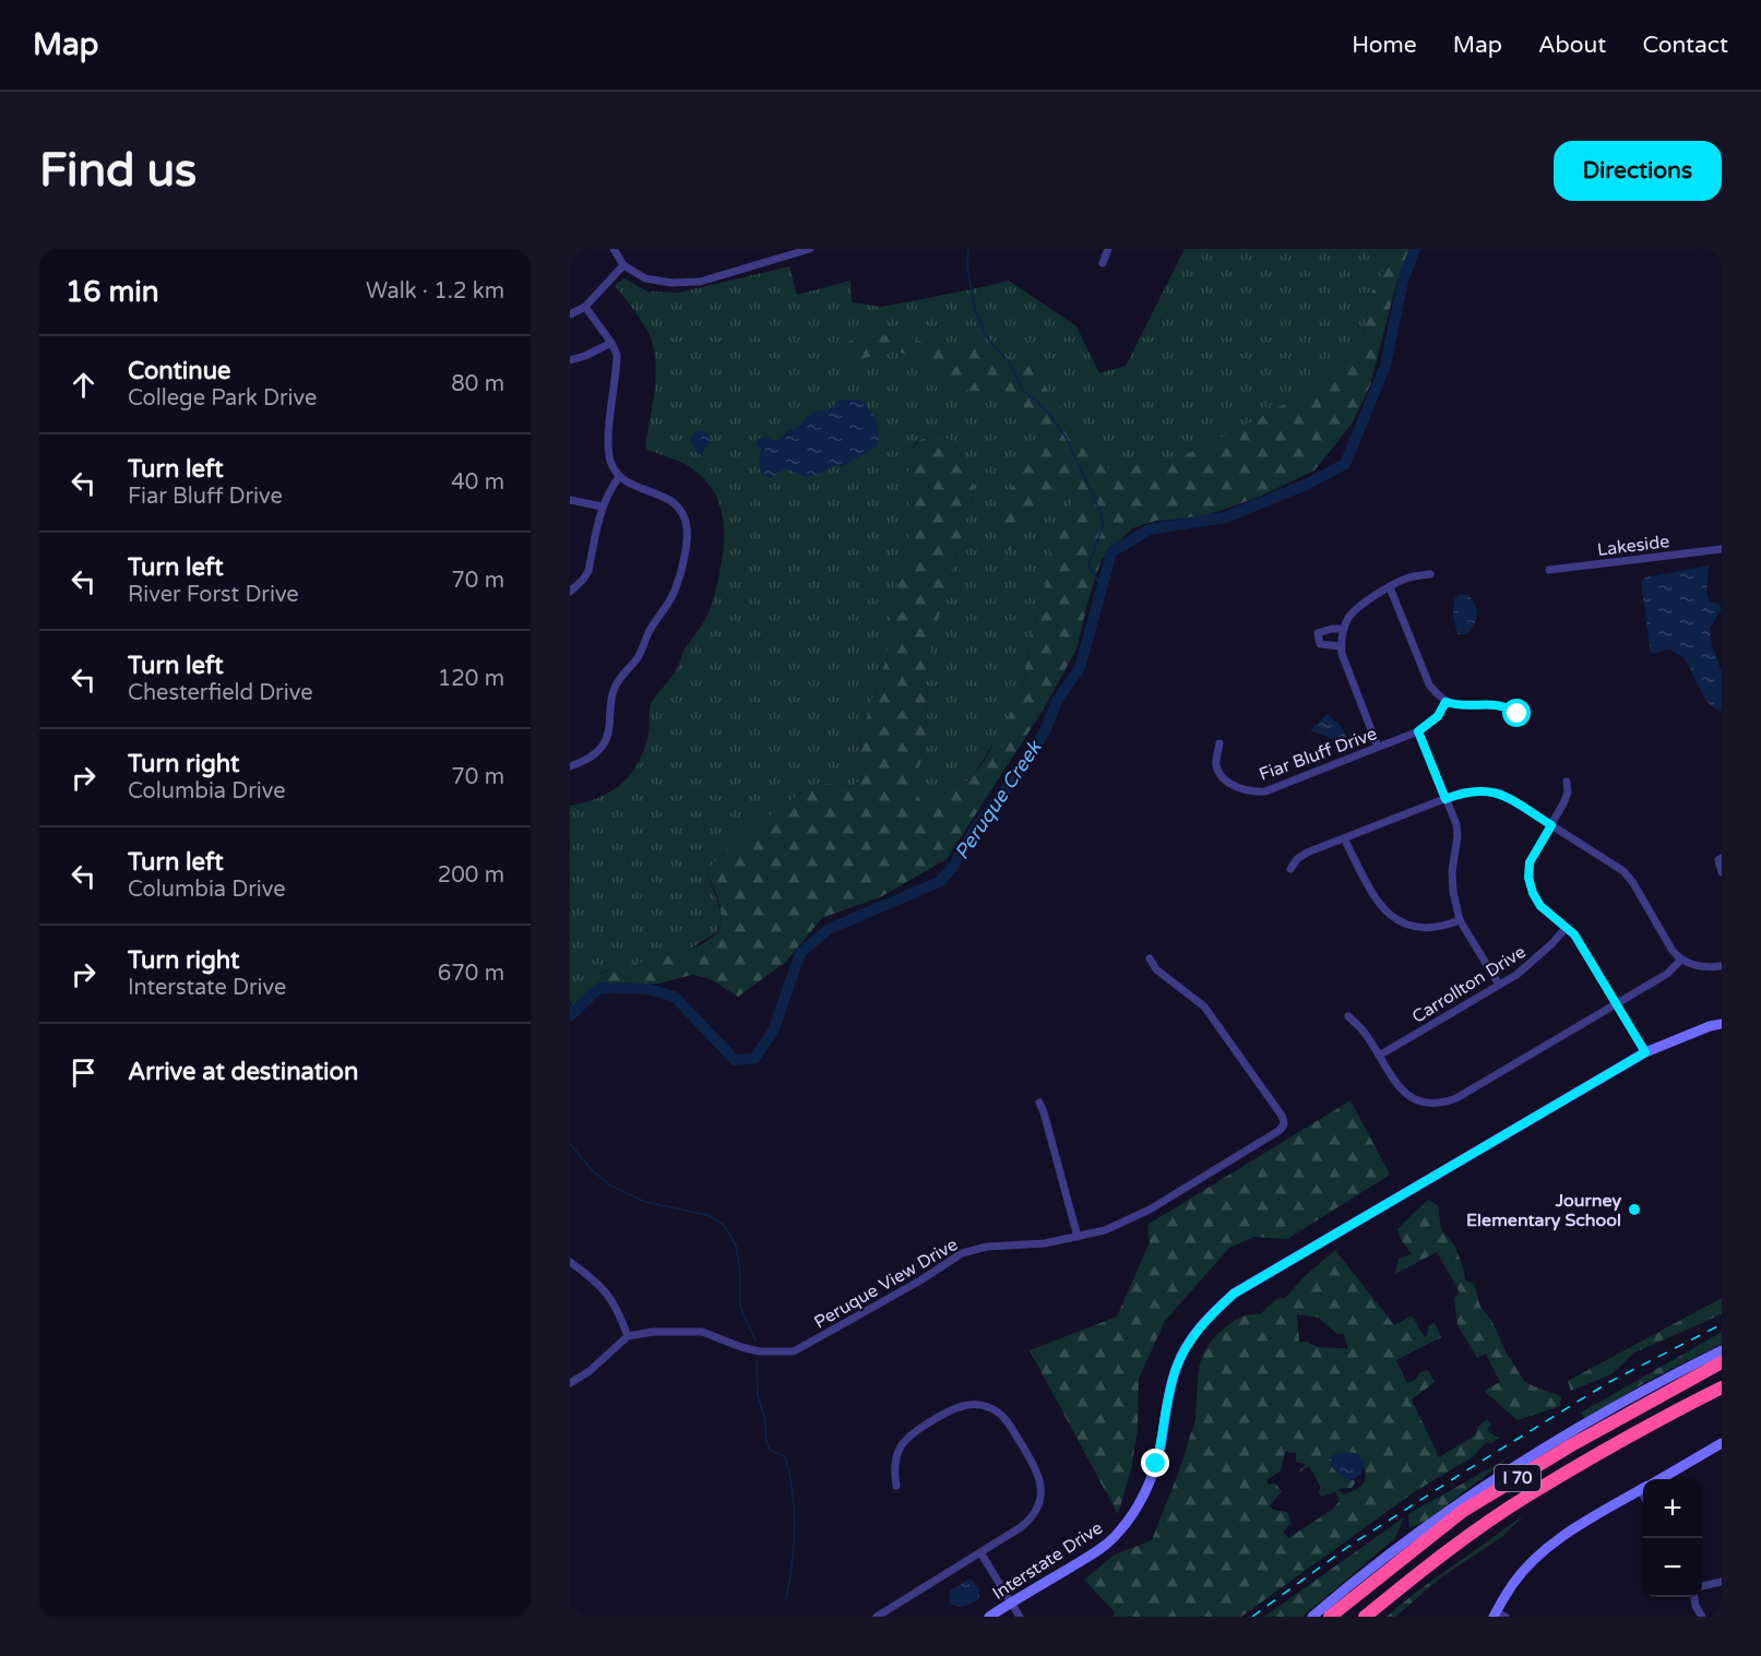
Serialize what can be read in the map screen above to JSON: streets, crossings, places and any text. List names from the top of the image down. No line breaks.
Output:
{"streets":{"highway":["I 70"],"main road":["Interstate Drive"],"street":["Lakeside","Fiar Bluff Drive","Carrollton Drive","Peruque View Drive"]},"water":["Peruque Creek"],"places":["Journey Elementary School"],"page":{"header":"Map","nav":["Home","Map","About","Contact"],"buttons":"Directions","title":"Find us","heading":["16 min","Walk · 1.2 km"],"list":[["Continue","College Park Drive","80 m"],["Turn left","Fiar Bluff Drive","40 m"],["Turn left","River Forst Drive","70 m"],["Turn left","Chesterfield Drive","120 m"],["Turn right","Columbia Drive","70 m"],["Turn left","Columbia Drive","200 m"],["Turn right","Interstate Drive","670 m"],"Arrive at destination"],"map_buttons":["+","−"]}}
